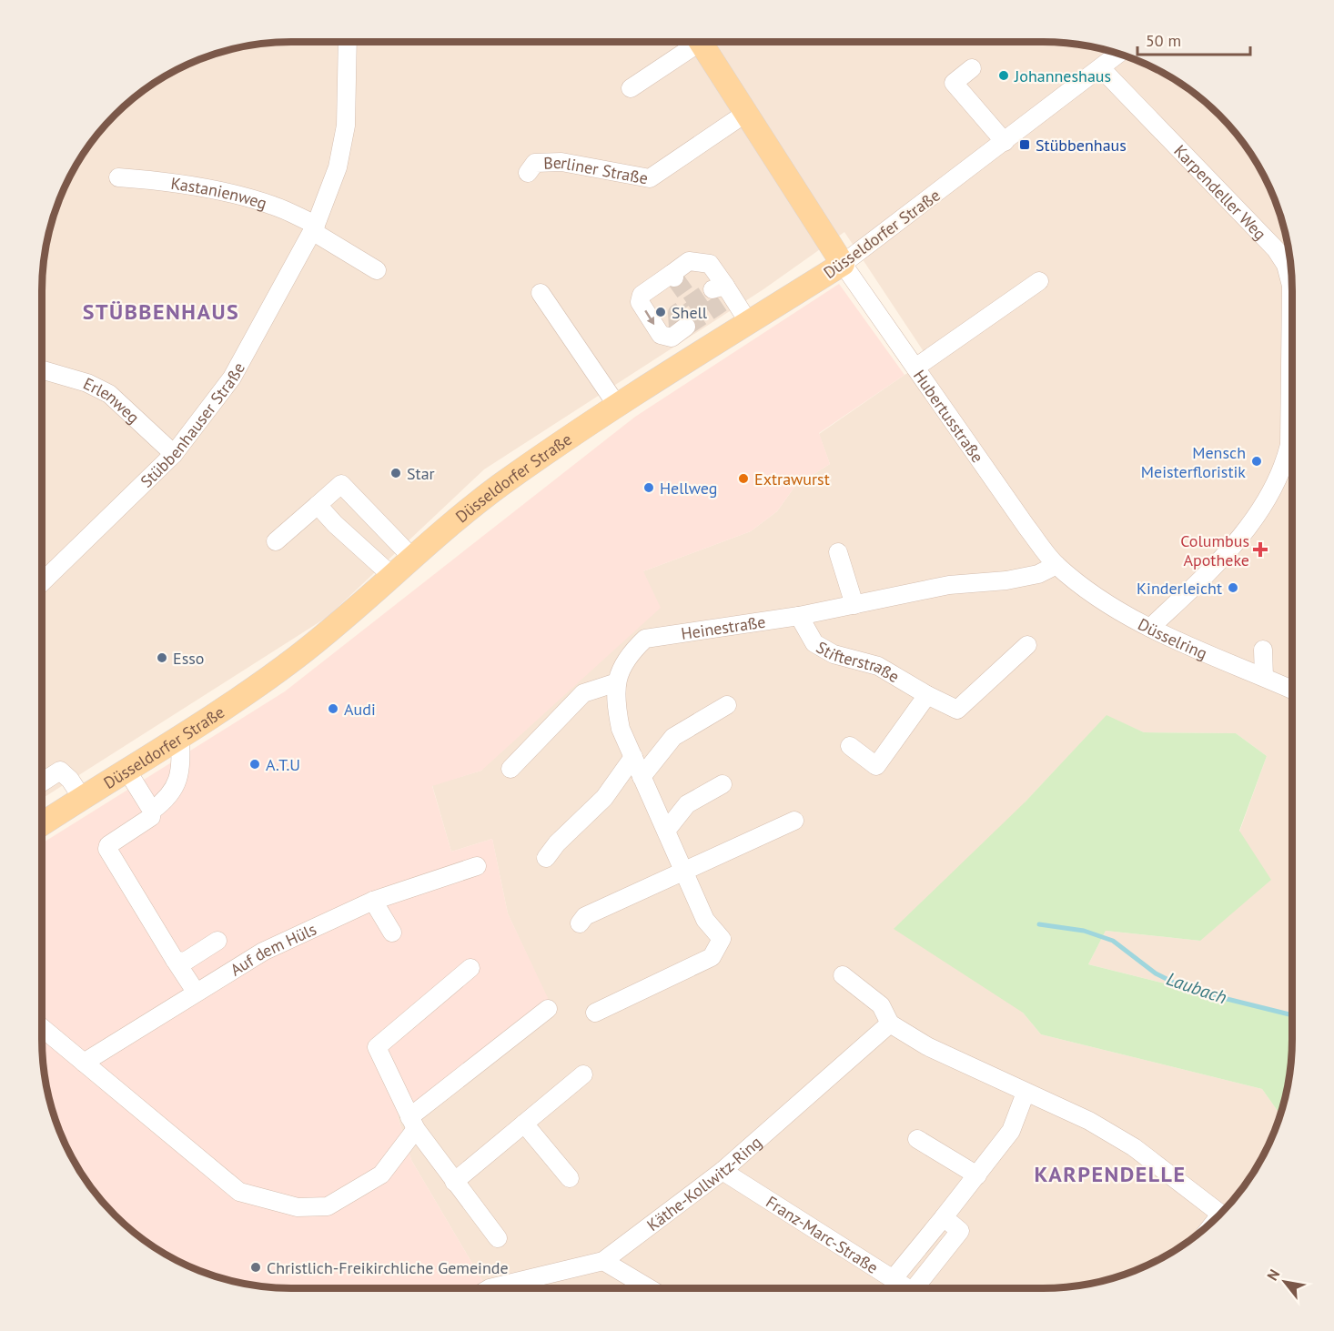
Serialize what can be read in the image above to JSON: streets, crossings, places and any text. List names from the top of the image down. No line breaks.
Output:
{"streets":{"main road":["Düsseldorfer Straße"],"street":["Berliner Straße","Karpendeller Weg","Kastanienweg","Erlenweg","Hubertusstraße","Stübbenhauser Straße","Heinestraße","Düsselring","Stifterstraße","Auf dem Hüls","Käthe-Kollwitz-Ring","Franz-Marc-Straße"]},"crossings":[["Karpendeller Weg","Düsseldorfer Straße"],["Karpendeller Weg","Düsselring"],["Kastanienweg","Stübbenhauser Straße"],["Düsseldorfer Straße","Hubertusstraße"],["Erlenweg","Stübbenhauser Straße"],["Hubertusstraße","Heinestraße"],["Hubertusstraße","Düsselring"],["Heinestraße","Düsselring"],["Heinestraße","Stifterstraße"],["Käthe-Kollwitz-Ring","Franz-Marc-Straße"]],"districts":["STÜBBENHAUS","KARPENDELLE"],"water":["Laubach"],"places":{"other":["Johanneshaus","Shell","Mensch Meisterfloristik","Star","Extrawurst","Hellweg","Kinderleicht","Esso","Audi","A.T.U","Christlich-Freikirchliche Gemeinde"],"transit":["Stübbenhaus"],"health":["Columbus Apotheke"]},"scale_bar":"50 m","north":"top left"}
